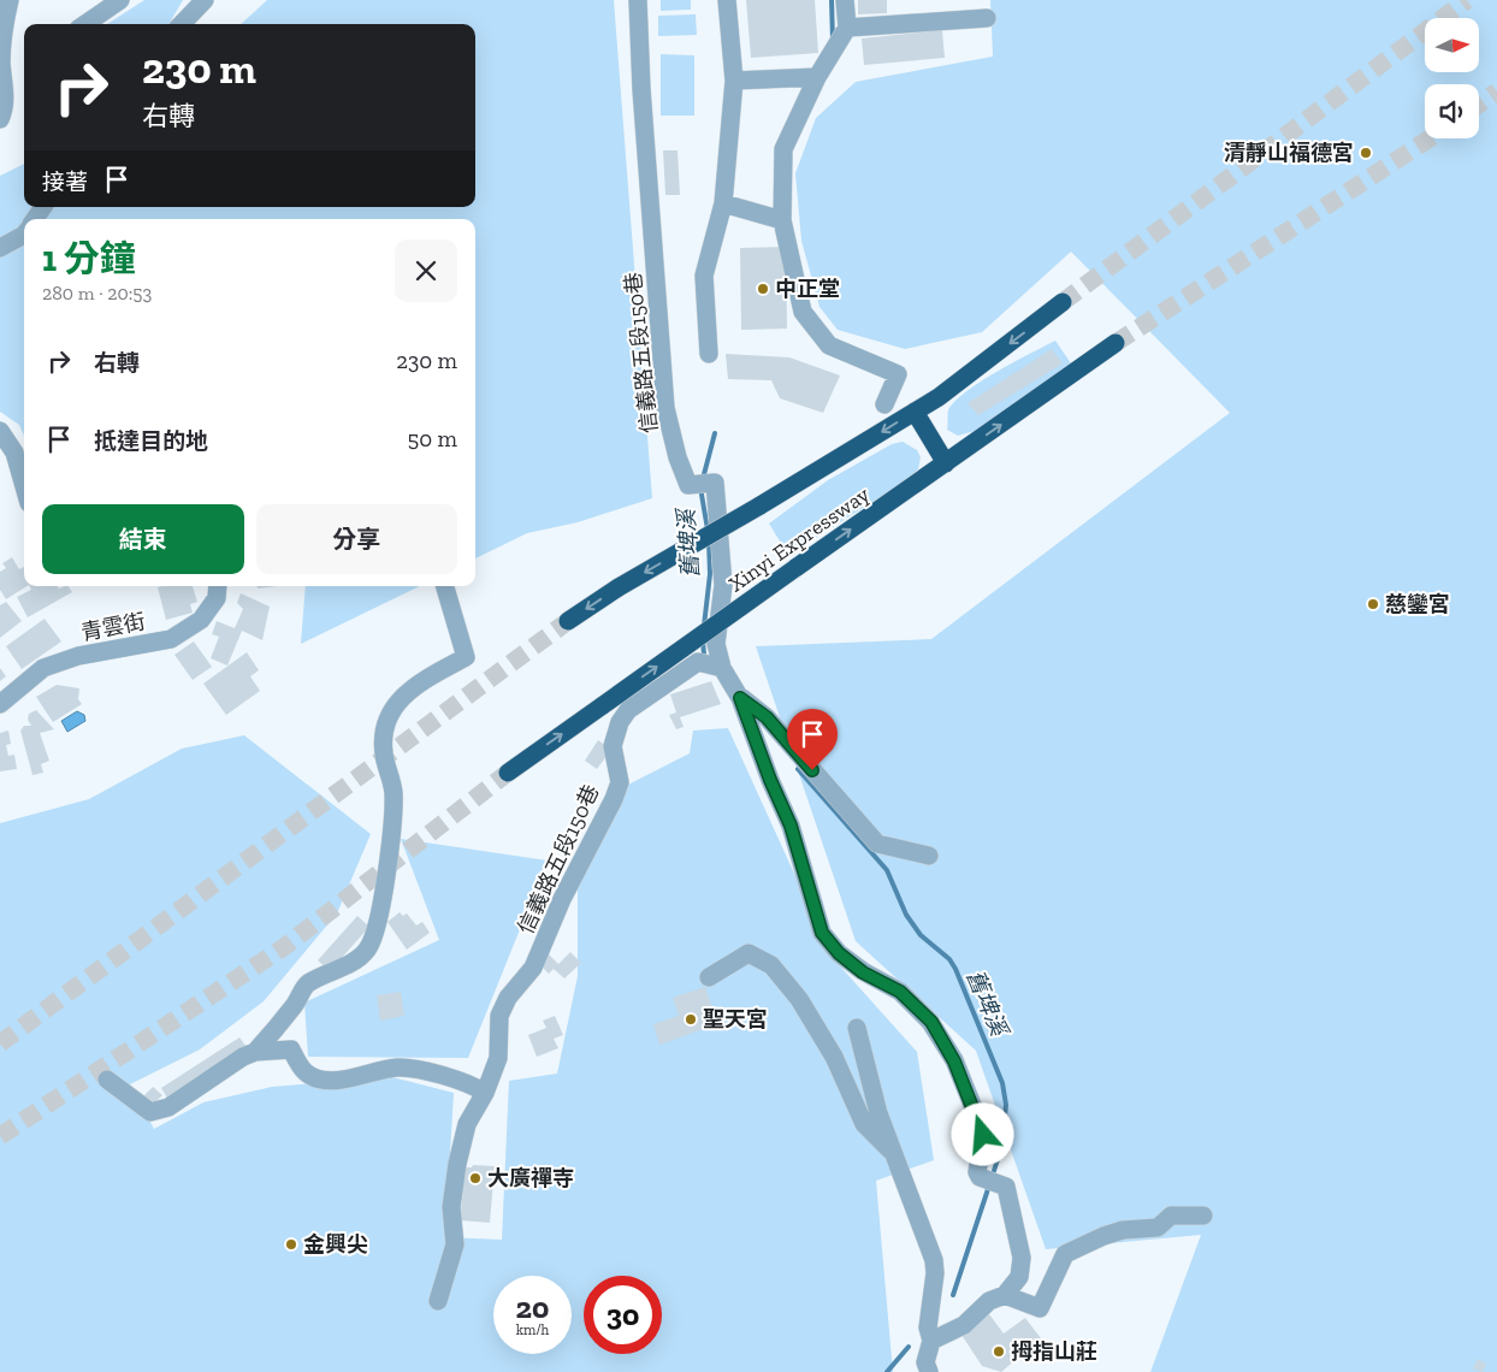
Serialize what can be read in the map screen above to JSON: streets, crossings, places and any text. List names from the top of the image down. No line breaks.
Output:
{"streets":{"highway":["Xinyi Expressway"],"street":["信義路五段150巷","青雲街"]},"water":["舊埤溪"],"places":["清靜山福德宮","中正堂","慈鑾宮","聖天宮","大廣禪寺","金興尖","拇指山莊"],"north":"right","page":{"turn":["230 m","右轉"],"then":"接著","heading":["1 分鐘","280 m · 20:53"],"list":[{"name":"右轉","value":"230 m"},{"name":"抵達目的地","value":"50 m"}],"buttons":["結束","分享"],"speed":"20 km/h","limit":"30"}}
